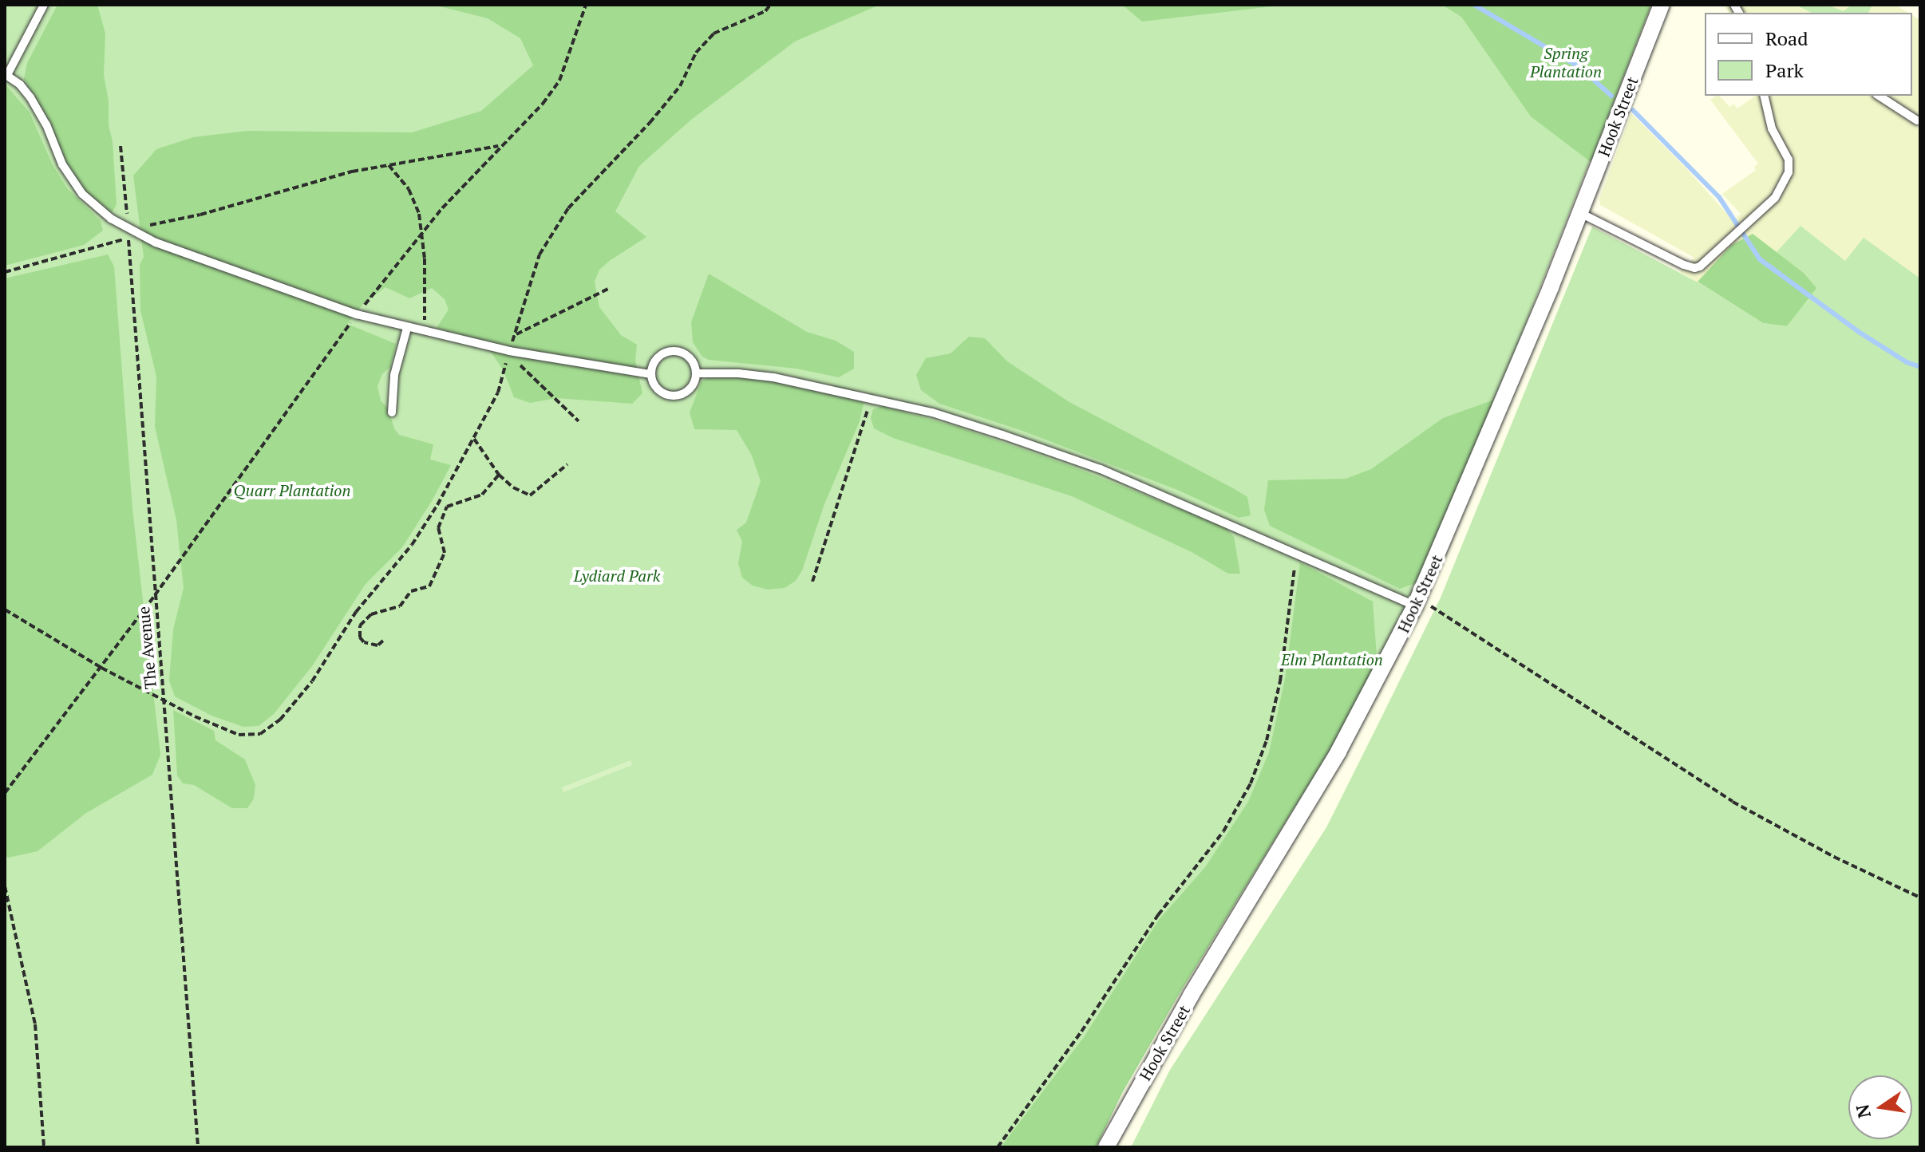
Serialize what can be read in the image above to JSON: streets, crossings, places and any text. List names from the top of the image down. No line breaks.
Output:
{"streets":{"street":["Hook Street"],"path":["The Avenue"]},"parks":["Spring Plantation","Quarr Plantation","Lydiard Park","Elm Plantation"],"legend":["Road","Park"],"north":"left"}
